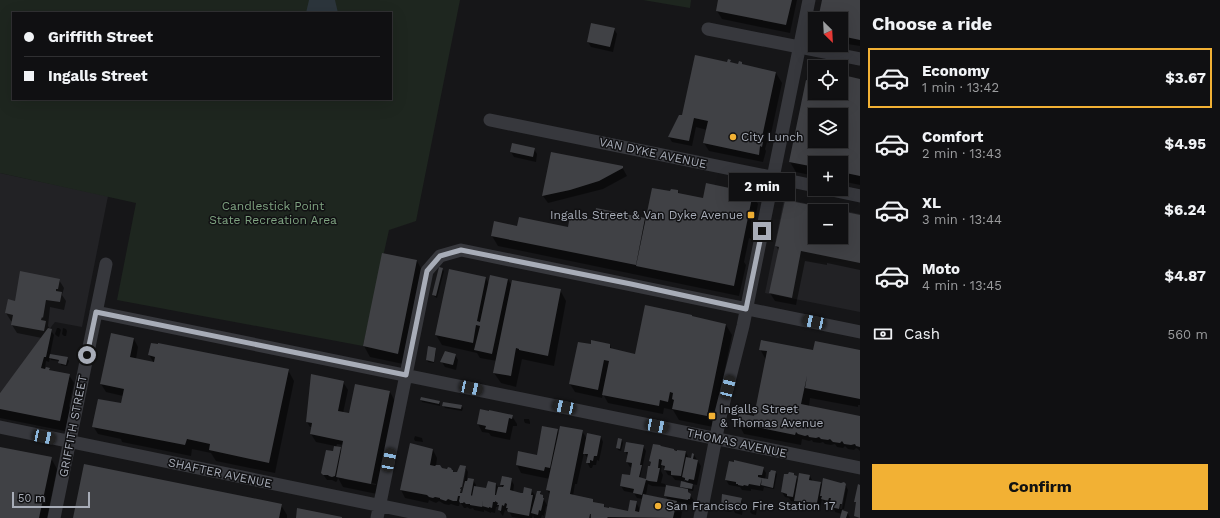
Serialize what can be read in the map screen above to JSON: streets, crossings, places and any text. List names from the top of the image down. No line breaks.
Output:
{"streets":{"street":["VAN DYKE AVENUE","GRIFFITH STREET","THOMAS AVENUE","SHAFTER AVENUE"]},"crossings":[["GRIFFITH STREET","THOMAS AVENUE"],["GRIFFITH STREET","SHAFTER AVENUE"]],"parks":["Candlestick Point State Recreation Area"],"places":{"other":["City Lunch","San Francisco Fire Station 17"],"transit":["Ingalls Street & Van Dyke Avenue","Ingalls Street & Thomas Avenue"]},"scale_bar":"50 m","north":"bottom right","page":{"heading":"Choose a ride","map_buttons":["+","−"],"banner":["Griffith Street","Ingalls Street"],"list":[{"name":"Economy","note":"1 min · 13:42","value":"$3.67"},{"name":"Comfort","note":"2 min · 13:43","value":"$4.95"},{"name":"XL","note":"3 min · 13:44","value":"$6.24"},{"name":"Moto","note":"4 min · 13:45","value":"$4.87"}],"bubble":"2 min","pay":["Cash","560 m"],"buttons":"Confirm","scale":"50 m"}}
